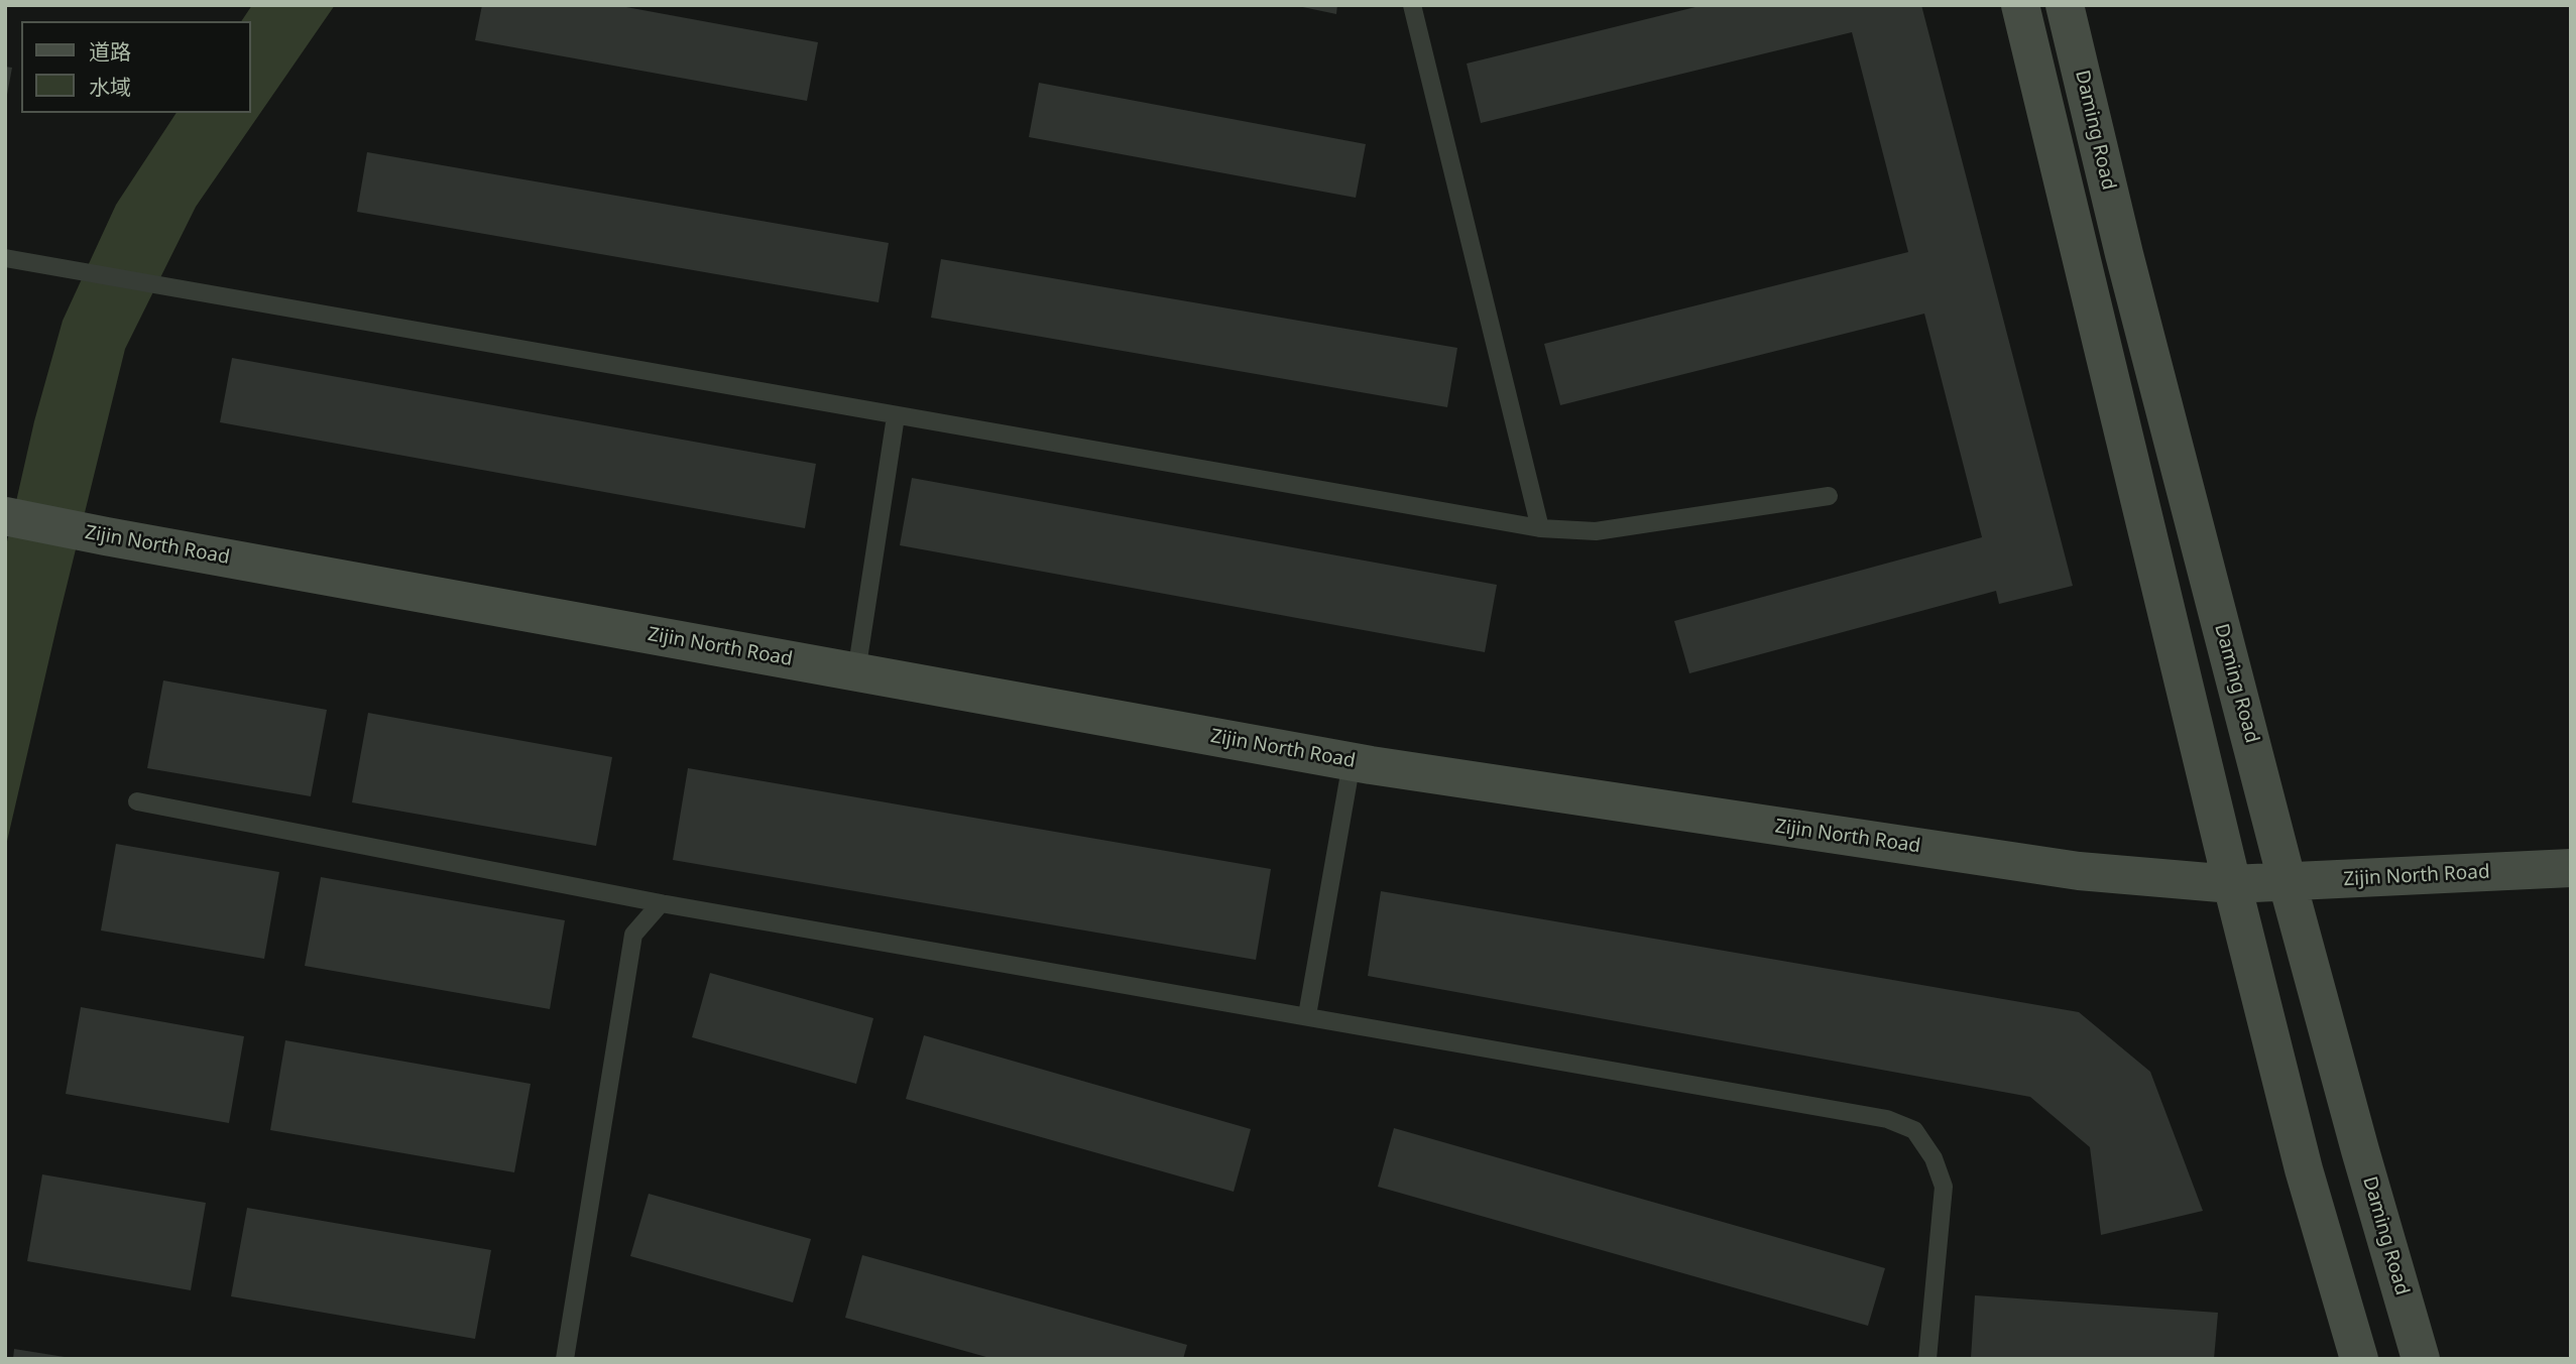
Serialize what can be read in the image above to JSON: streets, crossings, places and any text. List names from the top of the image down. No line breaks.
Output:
{"streets":{"street":["Daming Road","Zijin North Road"]},"crossings":[["Daming Road","Zijin North Road"]],"legend":["道路","水域"]}
